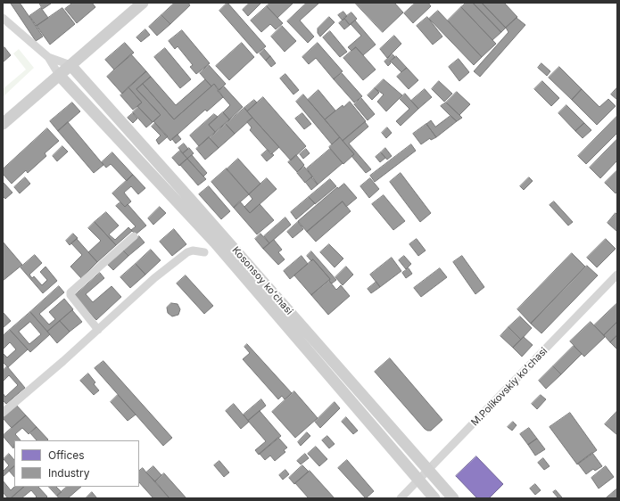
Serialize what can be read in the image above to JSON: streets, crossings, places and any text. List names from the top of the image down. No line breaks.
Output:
{"streets":{"street":["Kosonsoy koʻchasi","M.Polikovskiy koʻchasi"]},"crossings":[["Kosonsoy koʻchasi","M.Polikovskiy koʻchasi"]],"legend":["Offices","Industry"]}
